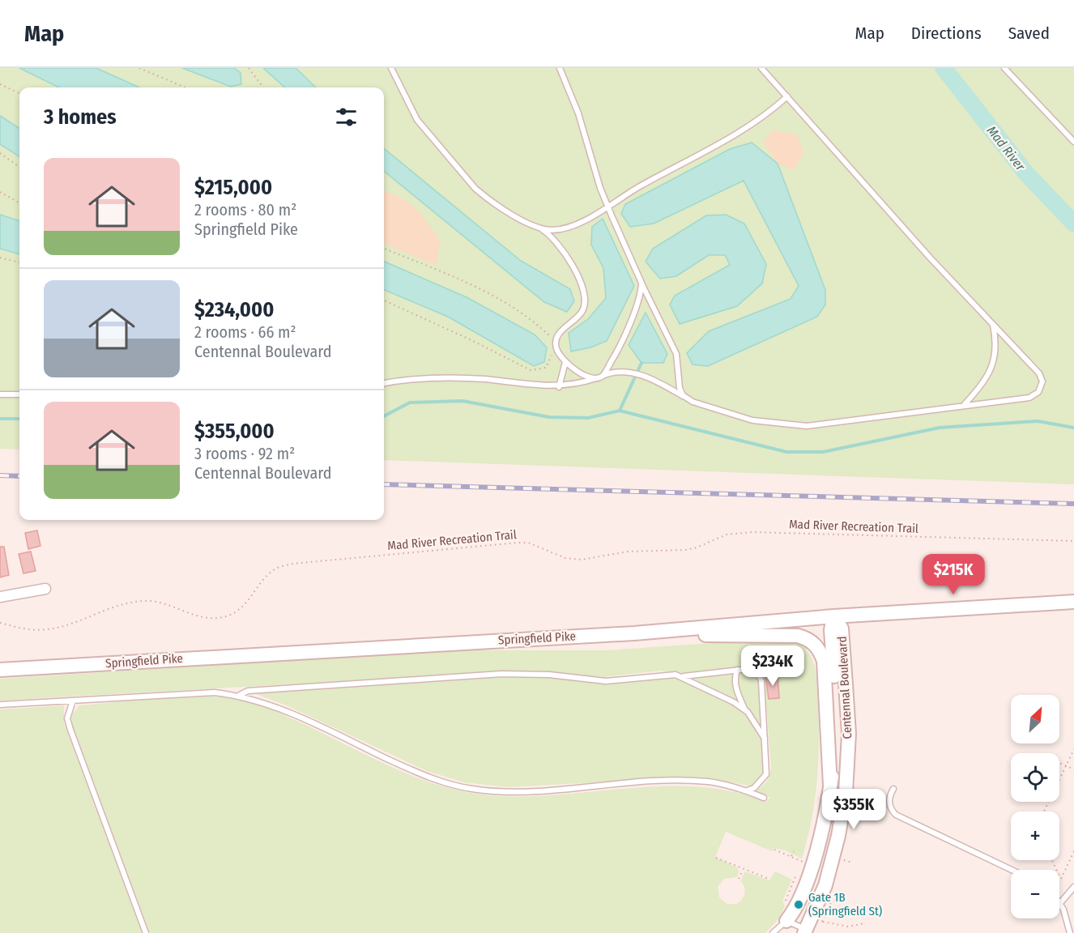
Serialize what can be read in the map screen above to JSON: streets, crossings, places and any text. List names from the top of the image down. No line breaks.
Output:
{"streets":{"main road":["Springfield Pike","Centennal Boulevard"],"path":["Mad River Recreation Trail"]},"crossings":[["Springfield Pike","Centennal Boulevard"]],"water":["Mad River"],"places":["Gate 1B (Springfield St)"],"north":"top right","page":{"header":"Map","nav":["Map","Directions","Saved"],"heading":"3 homes","list":[{"name":"$215,000","note":"2 rooms · 80 m² · Springfield Pike"},{"name":"$234,000","note":"2 rooms · 66 m² · Centennal Boulevard"},{"name":"$355,000","note":"3 rooms · 92 m² · Centennal Boulevard"}],"price":["$215K","$234K","$355K"],"map_buttons":["+","−"]}}
